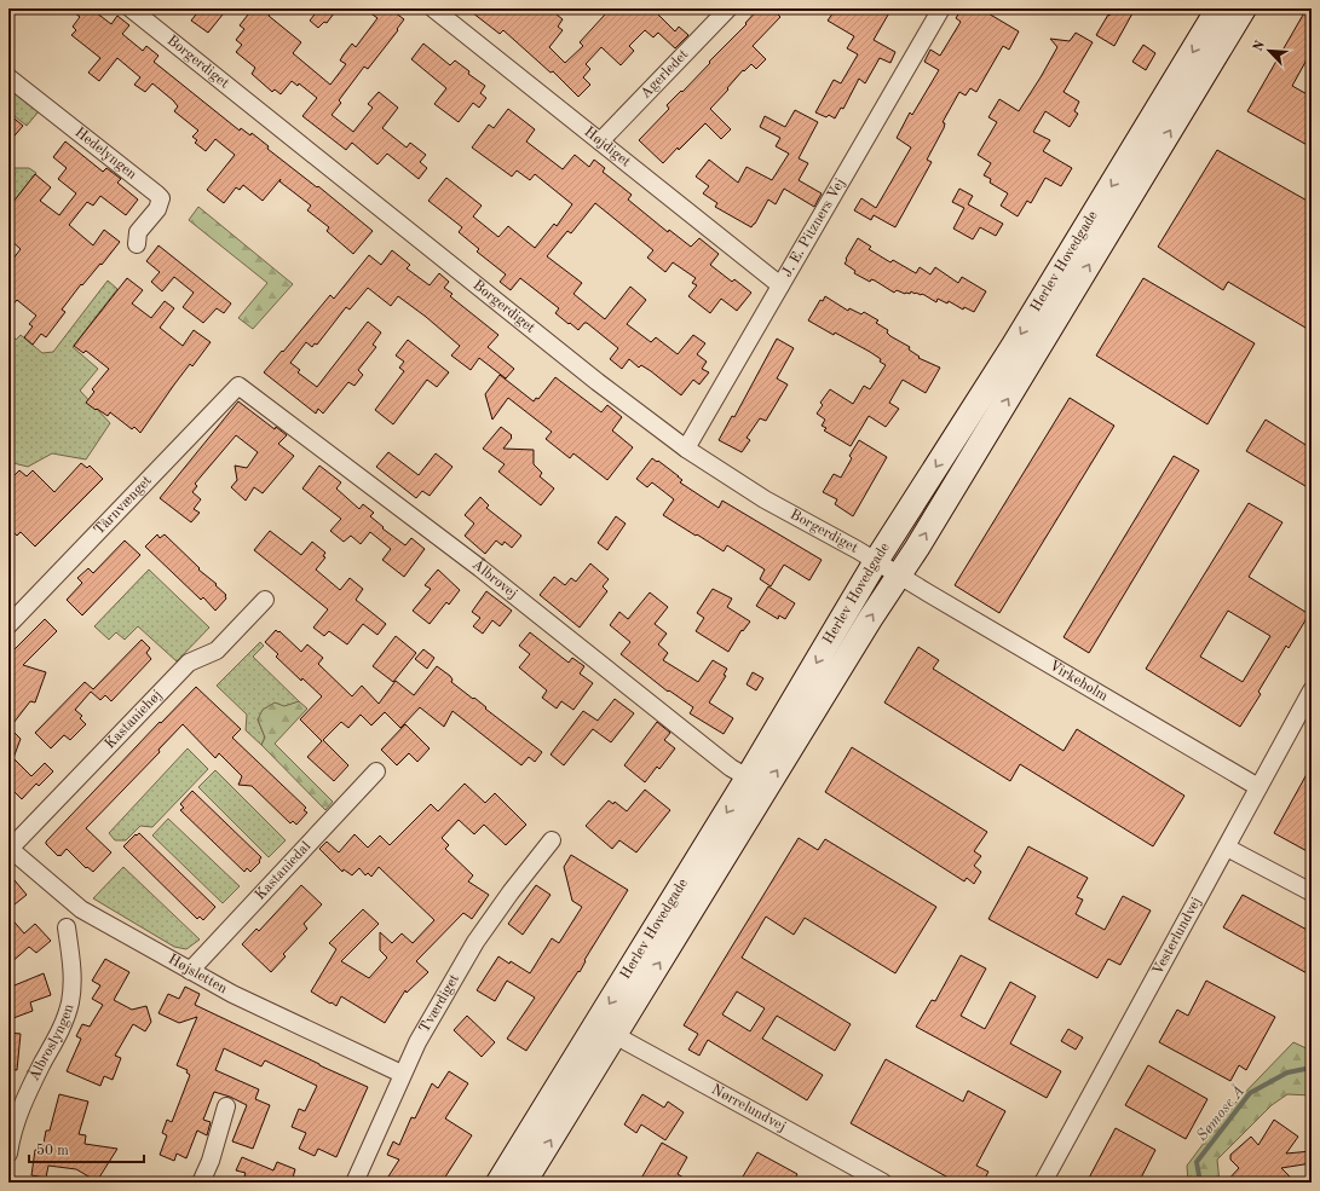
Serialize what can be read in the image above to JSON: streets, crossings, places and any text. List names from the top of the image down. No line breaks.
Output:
{"streets":{"main road":["Herlev Hovedgade"],"street":["Borgerdiget","Agerledet","Højdiget","Hedelyngen","J. E. Pitzners Vej","Tårnvænget","Ålbrovej","Virkeholm","Kastaniehøj","Kastaniedal","Vesterlundvej","Højsletten","Tværdiget","Ålbroslyngen","Nørrelundvej"]},"crossings":[["Borgerdiget","J. E. Pitzners Vej"],["Borgerdiget","Herlev Hovedgade"],["Borgerdiget","Virkeholm"],["Agerledet","Højdiget"],["Højdiget","J. E. Pitzners Vej"],["Herlev Hovedgade","Ålbrovej"],["Herlev Hovedgade","Virkeholm"],["Herlev Hovedgade","Nørrelundvej"],["Tårnvænget","Ålbrovej"],["Virkeholm","Vesterlundvej"],["Kastaniehøj","Højsletten"],["Kastaniedal","Højsletten"],["Højsletten","Tværdiget"]],"water":["Sømose Å"],"scale_bar":"50 m","north":"top left"}
